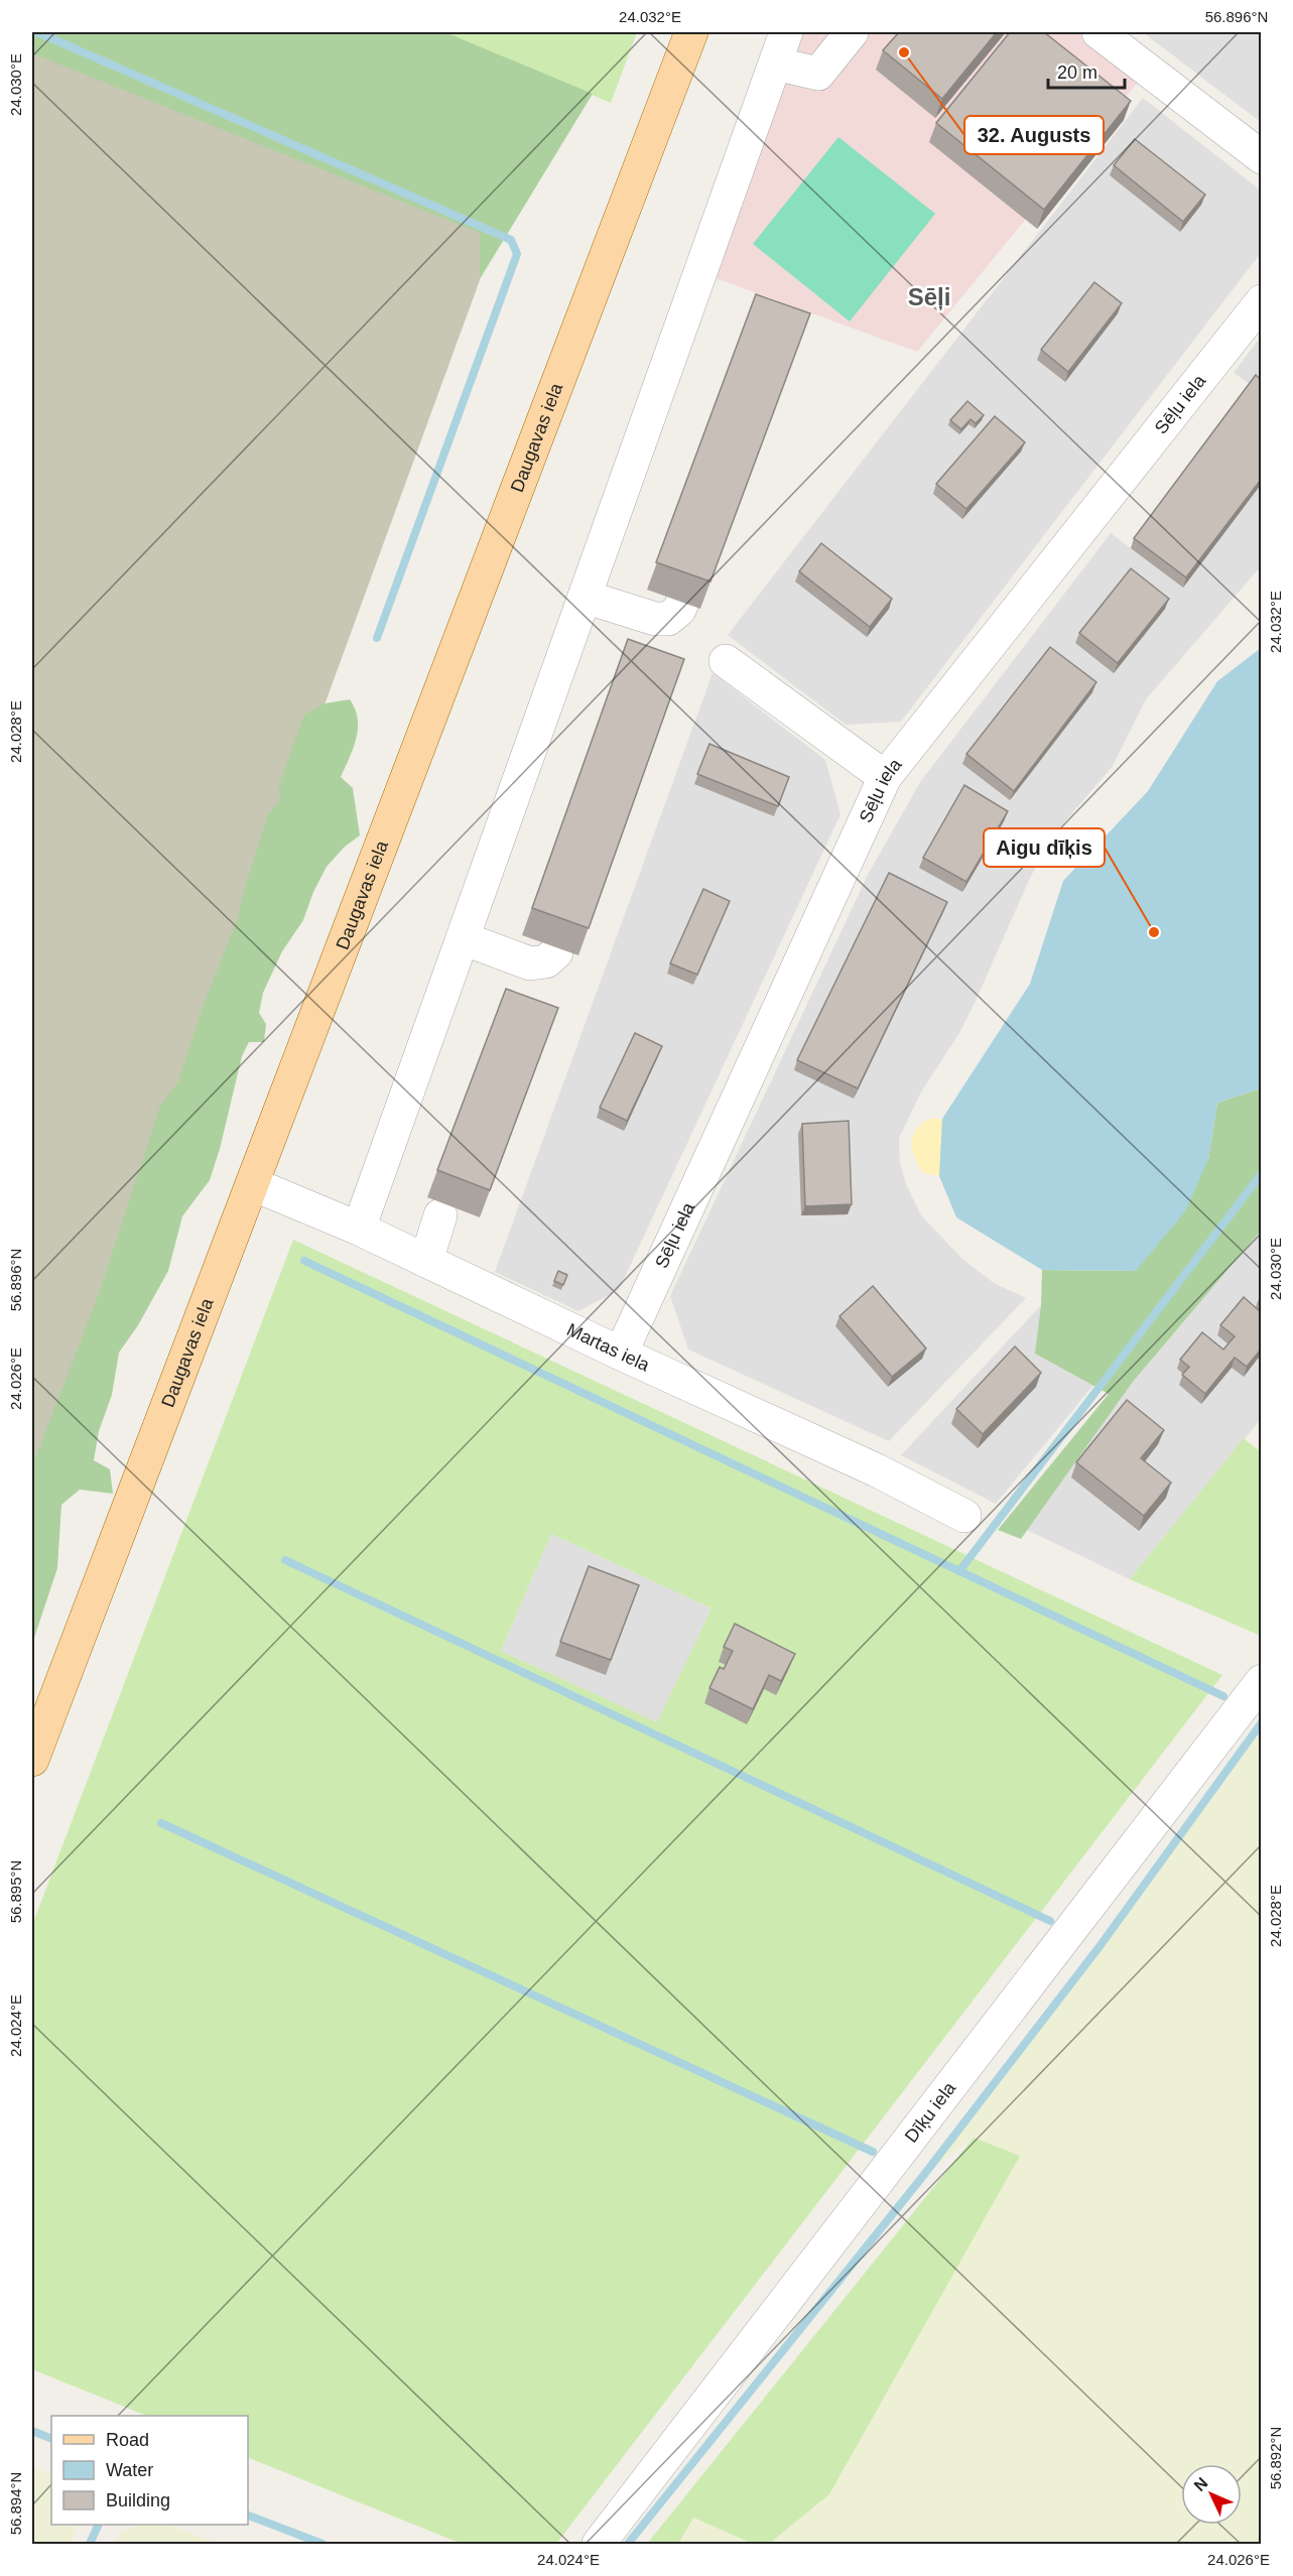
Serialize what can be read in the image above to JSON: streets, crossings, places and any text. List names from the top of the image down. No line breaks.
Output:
{"streets":{"main road":["Daugavas iela"],"street":["Sēļu iela","Martas iela","Dīķu iela"]},"crossings":[["Sēļu iela","Martas iela"],["Daugavas iela","Martas iela"]],"districts":["Sēļi"],"places":["32. Augusts","Aigu dīķis"],"legend":["Road","Water","Building"],"scale_bar":"20 m","north":"top left","coordinates":["24.032°E","56.896°N","24.030°E","24.028°E","24.026°E","56.895°N","24.024°E","56.892°N","56.894°N"]}
